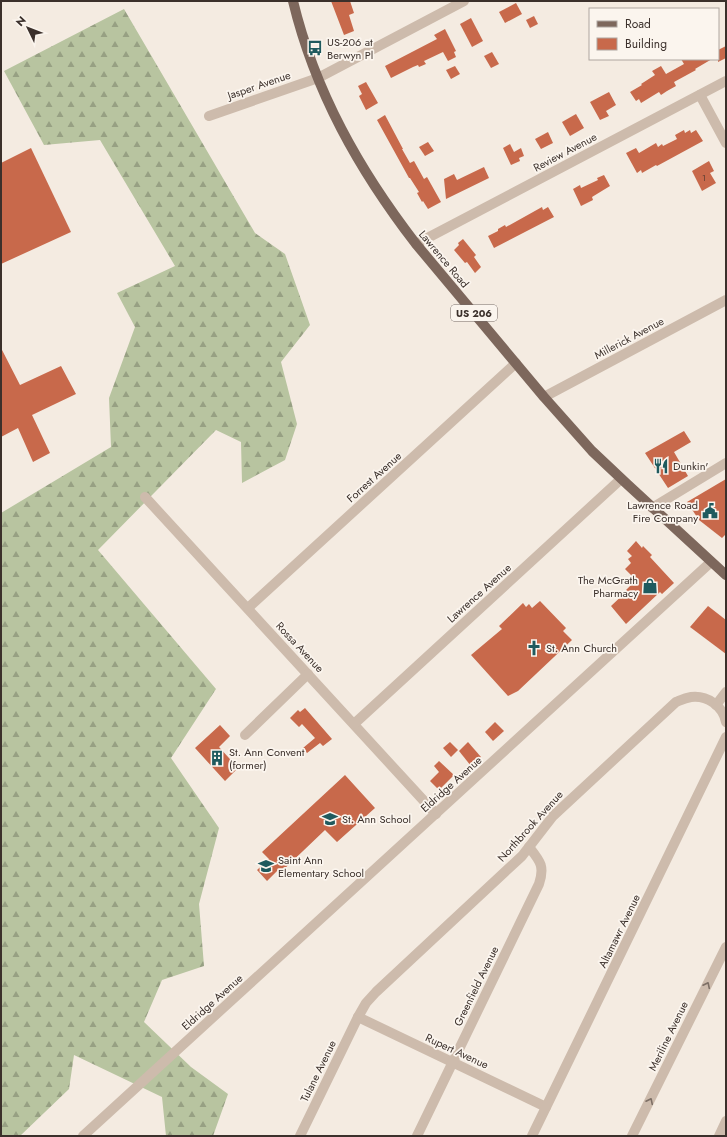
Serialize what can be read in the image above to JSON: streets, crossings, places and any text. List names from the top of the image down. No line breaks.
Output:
{"streets":{"main road":["Lawrence Road","US 206"],"street":["Jasper Avenue","Review Avenue","Millerick Avenue","Forrest Avenue","Lawrence Avenue","Rossa Avenue","Eldridge Avenue","Northbrook Avenue","Altamawr Avenue","Greenfield Avenue","Meriline Avenue","Rupert Avenue","Tulane Avenue"]},"crossings":[["Jasper Avenue","Lawrence Road"],["Review Avenue","Lawrence Road"],["Lawrence Road","Millerick Avenue"],["Lawrence Road","Forrest Avenue"],["Lawrence Road","Lawrence Avenue"],["Lawrence Road","Eldridge Avenue"],["Forrest Avenue","Rossa Avenue"],["Lawrence Avenue","Rossa Avenue"],["Rossa Avenue","Eldridge Avenue"],["Northbrook Avenue","Greenfield Avenue"],["Northbrook Avenue","Rupert Avenue"],["Northbrook Avenue","Tulane Avenue"],["Altamawr Avenue","Rupert Avenue"],["Greenfield Avenue","Rupert Avenue"],["Rupert Avenue","Tulane Avenue"]],"one_way":["Meriline Avenue"],"places":{"bus stop":["US-206 at Berwyn Pl"],"restaurant":["Dunkin'"],"public building":["Lawrence Road Fire Company"],"shop":["The McGrath Pharmacy"],"church":["St. Ann Church"],"building":["St. Ann Convent (former)"],"school or university":["St. Ann School","Saint Ann Elementary School"]},"house_numbers":["1"],"legend":["Road","Building"],"north":"top left"}
